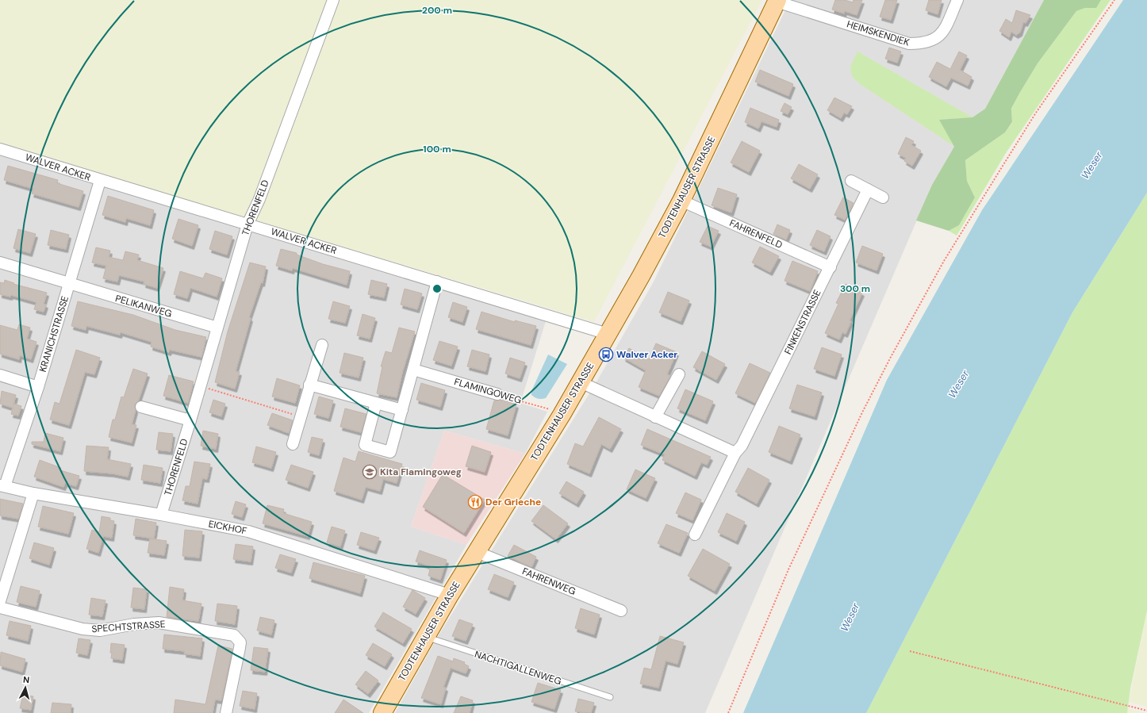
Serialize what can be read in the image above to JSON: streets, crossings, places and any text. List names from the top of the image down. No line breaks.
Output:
{"streets":{"main road":["TODTENHAUSER STRASSE"],"street":["HEIMSKENDIEK","WALVER ACKER","THORENFELD","FAHRENFELD","PELIKANWEG","FINKENSTRASSE","KRANICHSTRASSE","FLAMINGOWEG","EICKHOF","FAHRENWEG","SPECHTSTRASSE"],"lane":["NACHTIGALLENWEG"]},"crossings":[["HEIMSKENDIEK","TODTENHAUSER STRASSE"],["WALVER ACKER","TODTENHAUSER STRASSE"],["WALVER ACKER","THORENFELD"],["WALVER ACKER","KRANICHSTRASSE"],["TODTENHAUSER STRASSE","FAHRENFELD"],["TODTENHAUSER STRASSE","FLAMINGOWEG"],["TODTENHAUSER STRASSE","EICKHOF"],["TODTENHAUSER STRASSE","FAHRENWEG"],["TODTENHAUSER STRASSE","NACHTIGALLENWEG"],["THORENFELD","PELIKANWEG"],["THORENFELD","EICKHOF"],["FAHRENFELD","FINKENSTRASSE"],["PELIKANWEG","KRANICHSTRASSE"],["KRANICHSTRASSE","EICKHOF"]],"water":["Weser"],"places":{"bus stop":["Walver Acker"],"school or university":["Kita Flamingoweg"],"restaurant":["Der Grieche"]},"north":"top","rings":["200 m","100 m","300 m"]}
